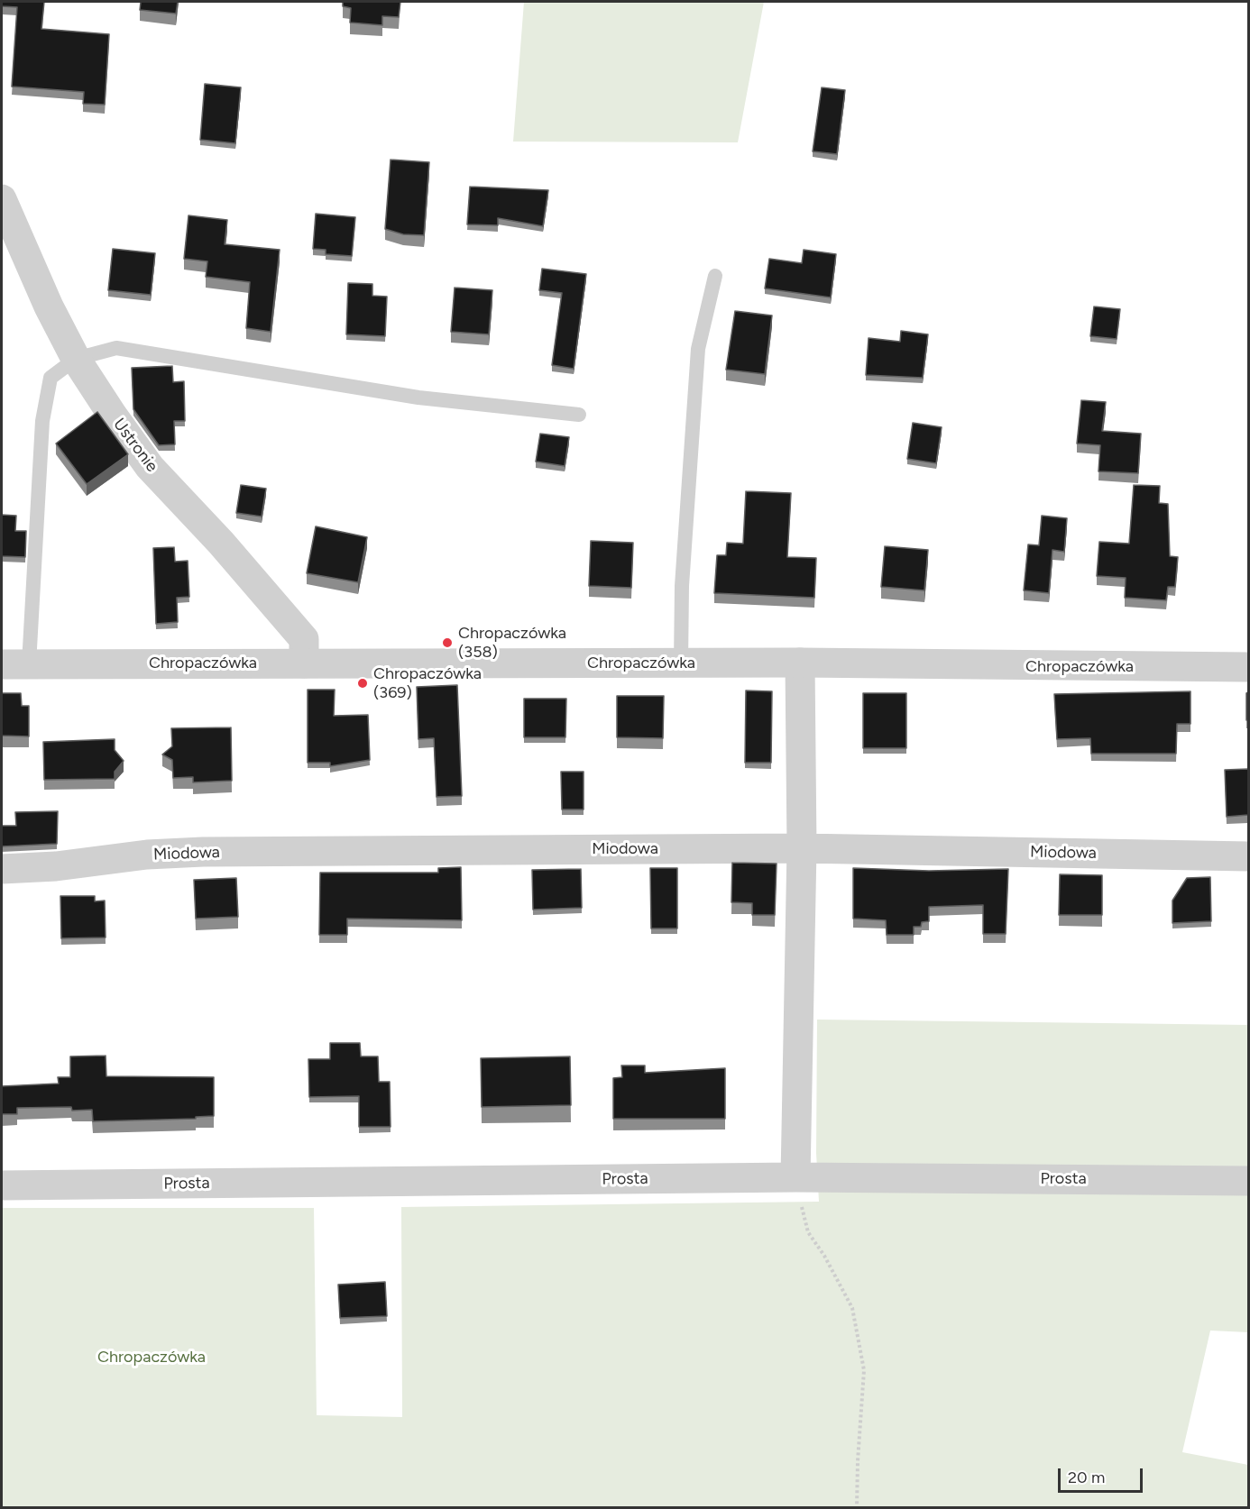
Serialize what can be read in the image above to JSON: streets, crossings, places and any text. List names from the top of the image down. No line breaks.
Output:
{"streets":{"street":["Ustronie","Chropaczówka","Miodowa","Prosta"]},"crossings":[["Ustronie","Chropaczówka"]],"parks":["Chropaczówka"],"places":["Chropaczówka (358)","Chropaczówka (369)"],"scale_bar":"20 m"}
